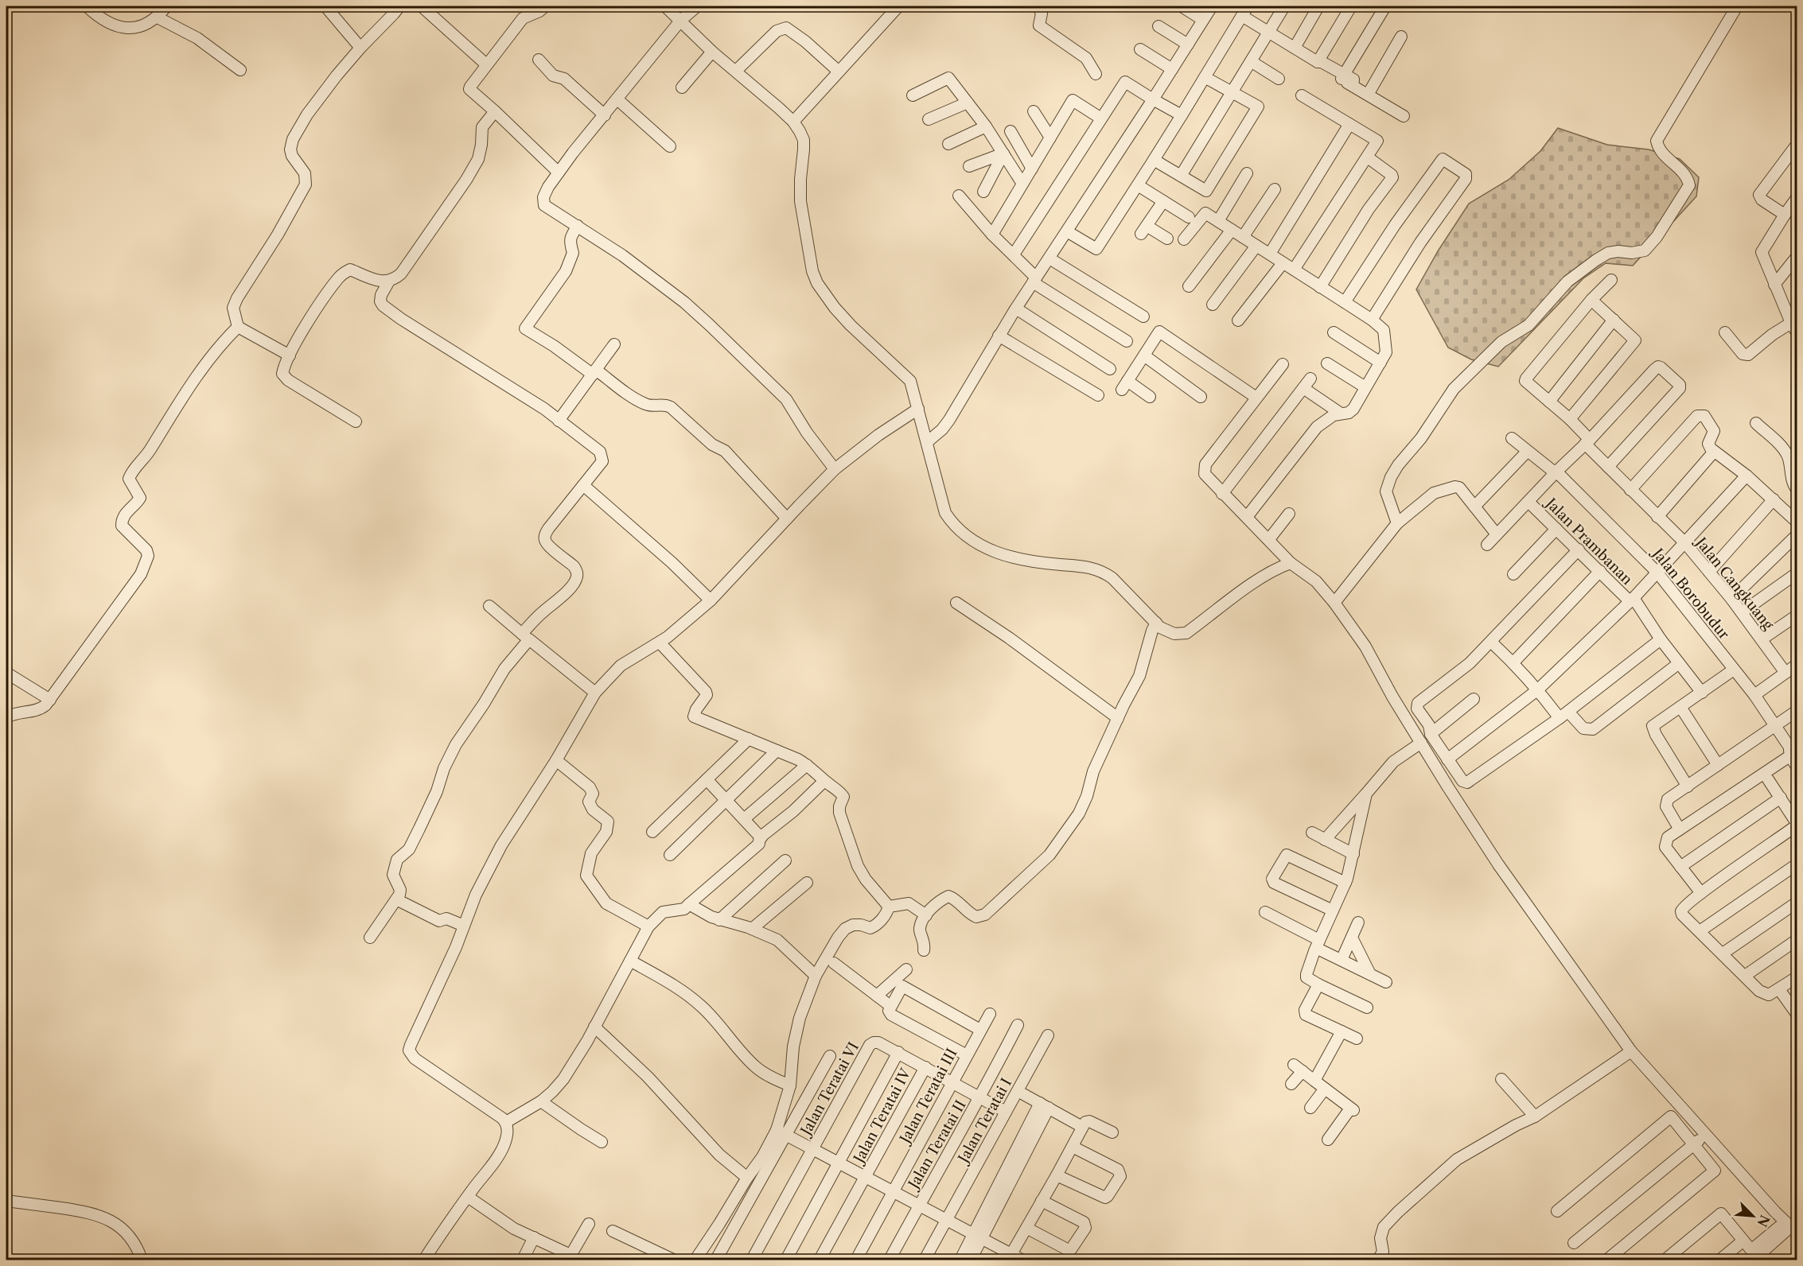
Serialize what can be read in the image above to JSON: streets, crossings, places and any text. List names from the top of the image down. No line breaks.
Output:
{"streets":{"street":["Jalan Prambanan","Jalan Cangkuang","Jalan Borobudur","Jalan Teratai VI","Jalan Teratai III","Jalan Teratai IV","Jalan Teratai I","Jalan Teratai II"]},"crossings":[["Jalan Prambanan","Jalan Cangkuang"],["Jalan Cangkuang","Jalan Borobudur"]],"north":"bottom right"}
